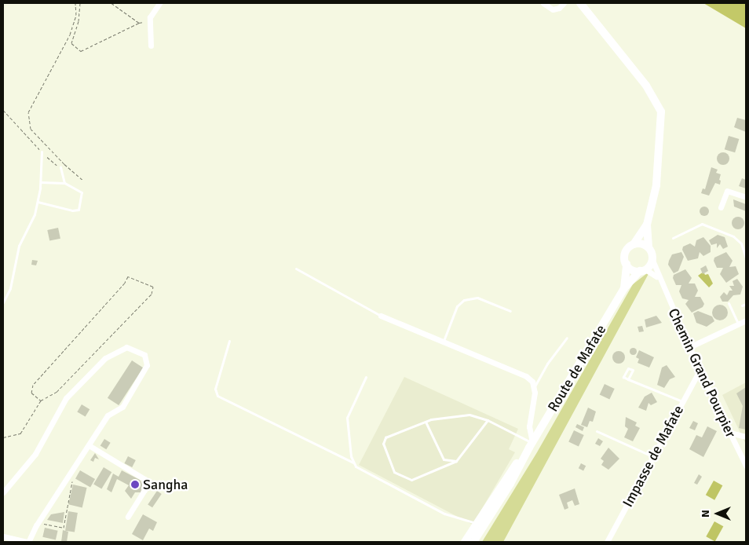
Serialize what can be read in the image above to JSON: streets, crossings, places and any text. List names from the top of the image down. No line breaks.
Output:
{"streets":{"main road":["Route de Mafate"],"street":["Chemin Grand Pourpier","Impasse de Mafate"]},"crossings":[["Route de Mafate","Chemin Grand Pourpier"],["Chemin Grand Pourpier","Impasse de Mafate"]],"places":["Sangha"],"north":"left"}
